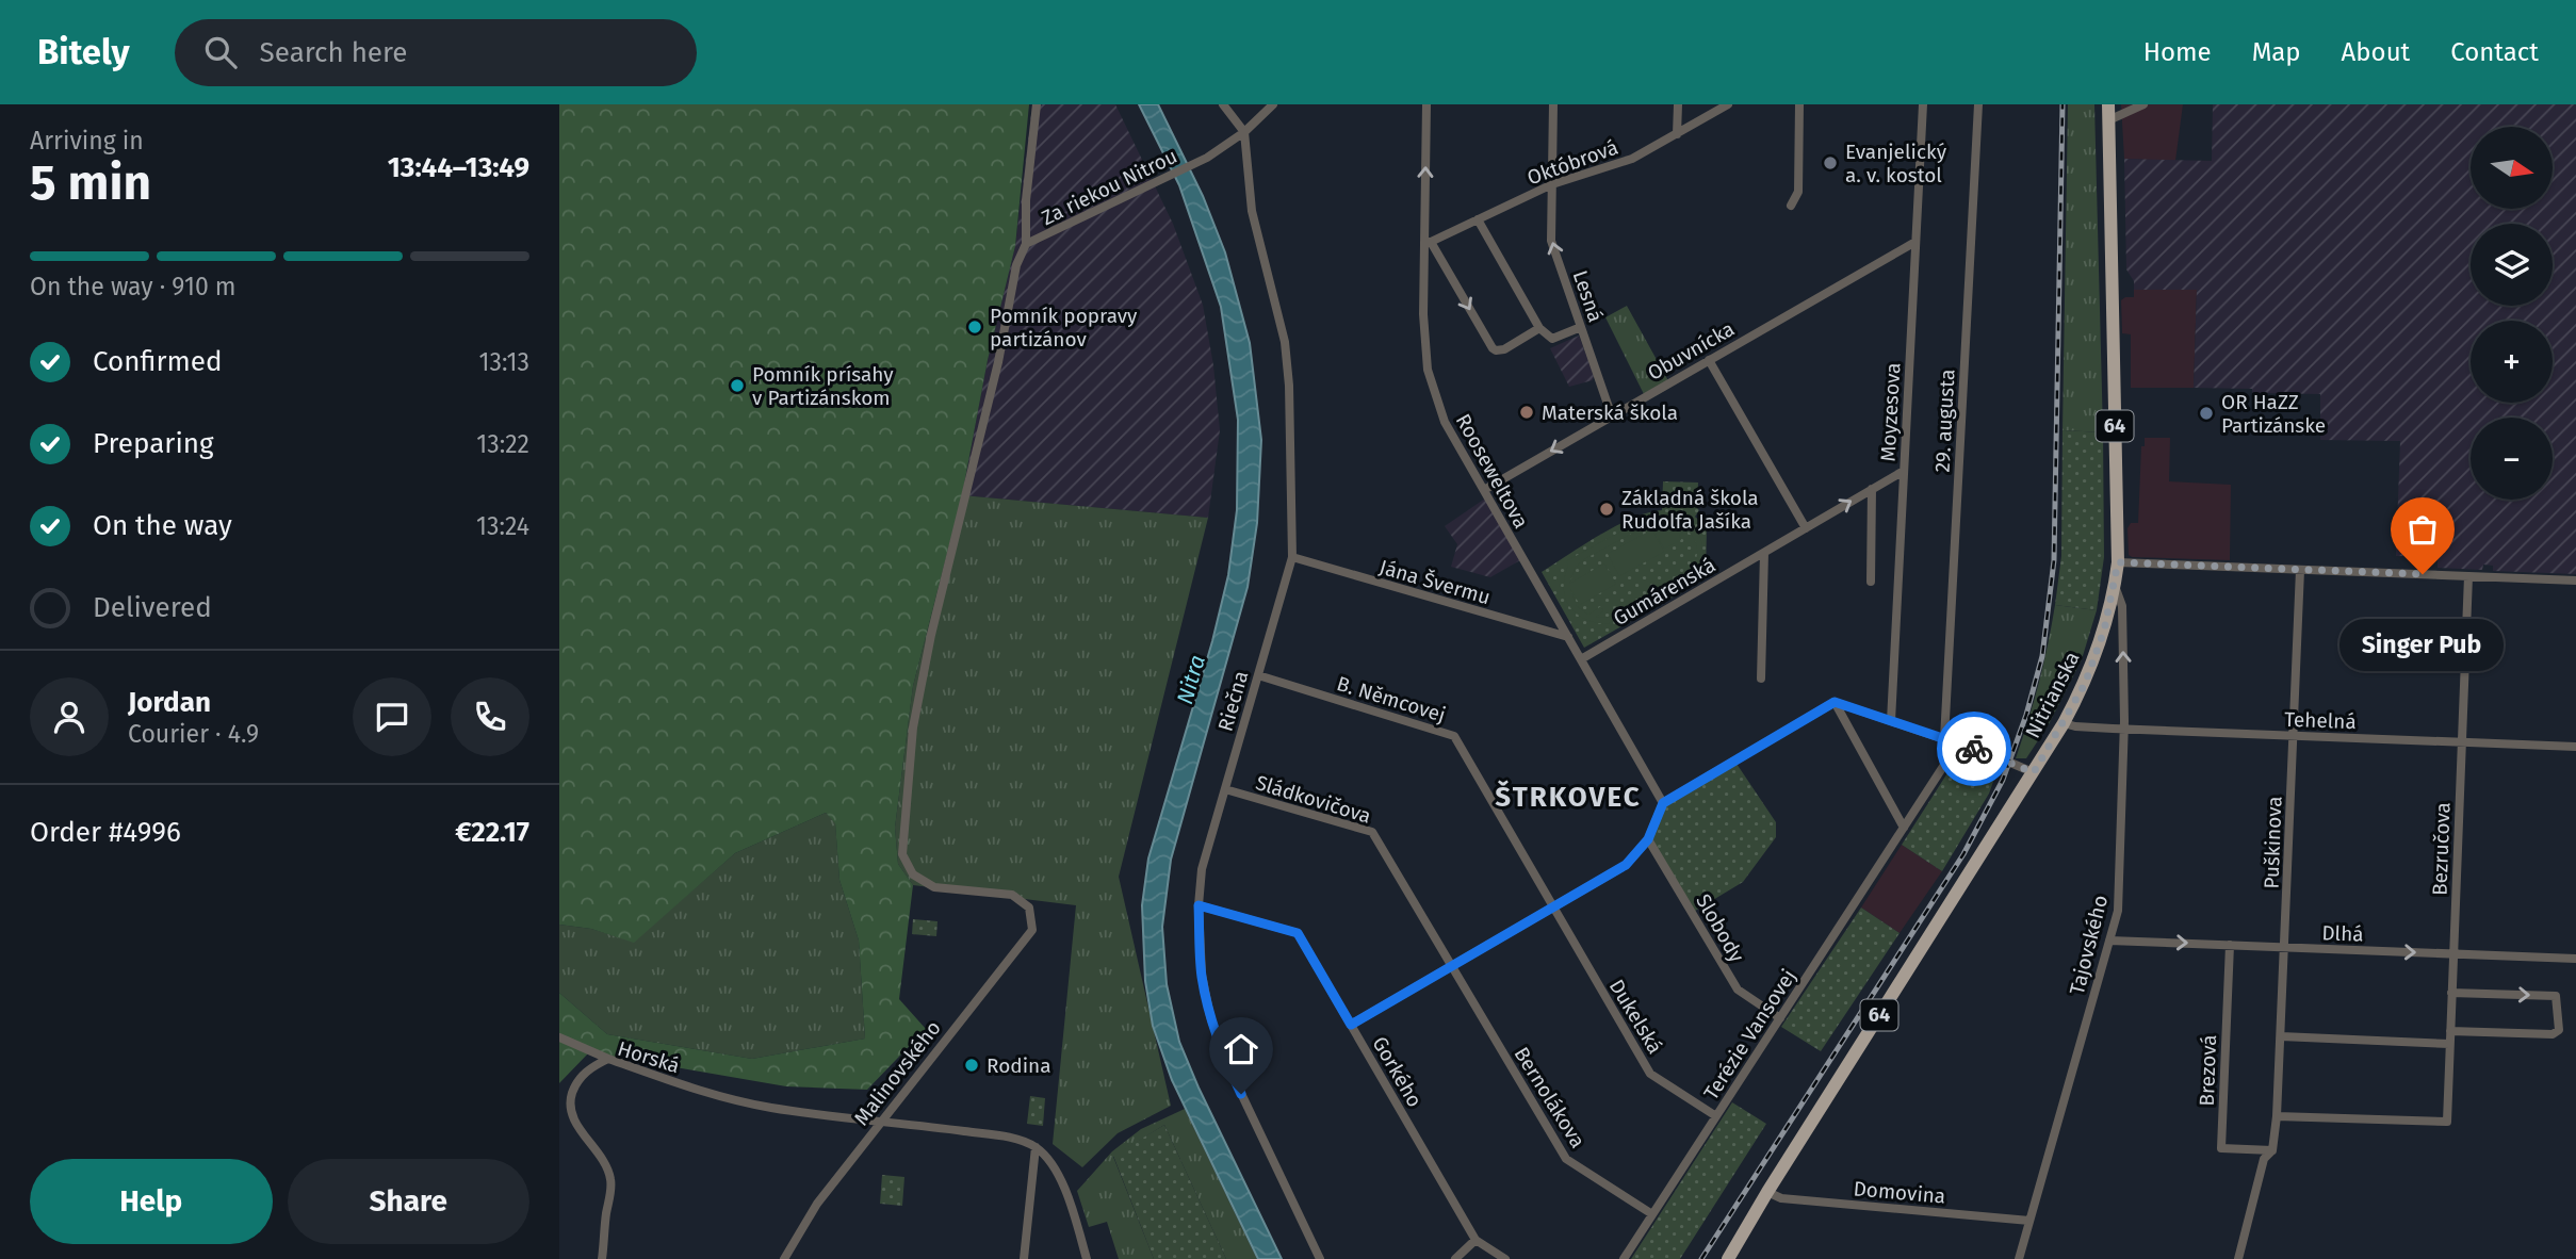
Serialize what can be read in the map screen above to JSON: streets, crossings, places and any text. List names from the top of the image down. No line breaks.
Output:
{"streets":{"main road":["64","Nitrianska"],"street":["Októbrová","Za riekou Nitrou","Lesná","Obuvnícka","Moyzesova","29. augusta","Rooseweltova","Jána Švermu","Gumárenská","B. Němcovej","Riečna","Tehelná","Sládkovičova","Puškinova","Bezručova","Slobody","Dlhá","Tajovského","Dukelská","Terézie Vansovej","Horská","Brezová","Gorkého","Malinovského","Bernolákova","Domovina"]},"crossings":[["Októbrová","Lesná"],["Októbrová","Rooseweltova"],["Za riekou Nitrou","Riečna"],["Za riekou Nitrou","Malinovského"],["Lesná","Obuvnícka"],["Obuvnícka","Moyzesova"],["Obuvnícka","Rooseweltova"],["Moyzesova","Gumárenská"],["Rooseweltova","Jána Švermu"],["Rooseweltova","Gumárenská"],["Jána Švermu","Riečna"],["Nitrianska","Tehelná"],["Nitrianska","Tajovského"],["Nitrianska","Domovina"],["B. Němcovej","Riečna"],["B. Němcovej","Dukelská"],["Riečna","Sládkovičova"],["Riečna","Gorkého"],["Tehelná","Puškinova"],["Tehelná","Bezručova"],["Tehelná","Tajovského"],["Sládkovičova","Bernolákova"],["Puškinova","Bezručova"],["Puškinova","Dlhá"],["Puškinova","Brezová"],["Bezručova","Dlhá"],["Slobody","Terézie Vansovej"],["Dlhá","Tajovského"],["Dlhá","Brezová"],["Tajovského","Domovina"],["Dukelská","Terézie Vansovej"],["Terézie Vansovej","Bernolákova"],["Horská","Malinovského"]],"one_way":["Dlhá"],"districts":["ŠTRKOVEC"],"water":["Nitra"],"places":["Evanjelický a. v. kostol","Pomník popravy partizánov","Pomník prísahy v Partizánskom","Materská škola","OR HaZZ Partizánske","Základná škola Rudolfa Jašíka","Singer Pub","Rodina"],"north":"right","page":{"header":"Bitely","search":"Search here","nav":["Home","Map","About","Contact"],"heading":["5 min","Arriving in","13:44–13:49"],"panel":["Jordan","Courier · 4.9","Order #4996","€22.17"],"map_buttons":["+","−"],"bar":"On the way · 910 m","list":[["Confirmed","13:13"],["Preparing","13:22"],["On the way","13:24"],"Delivered"],"bubble":"Singer Pub","buttons":["Help","Share"]}}
